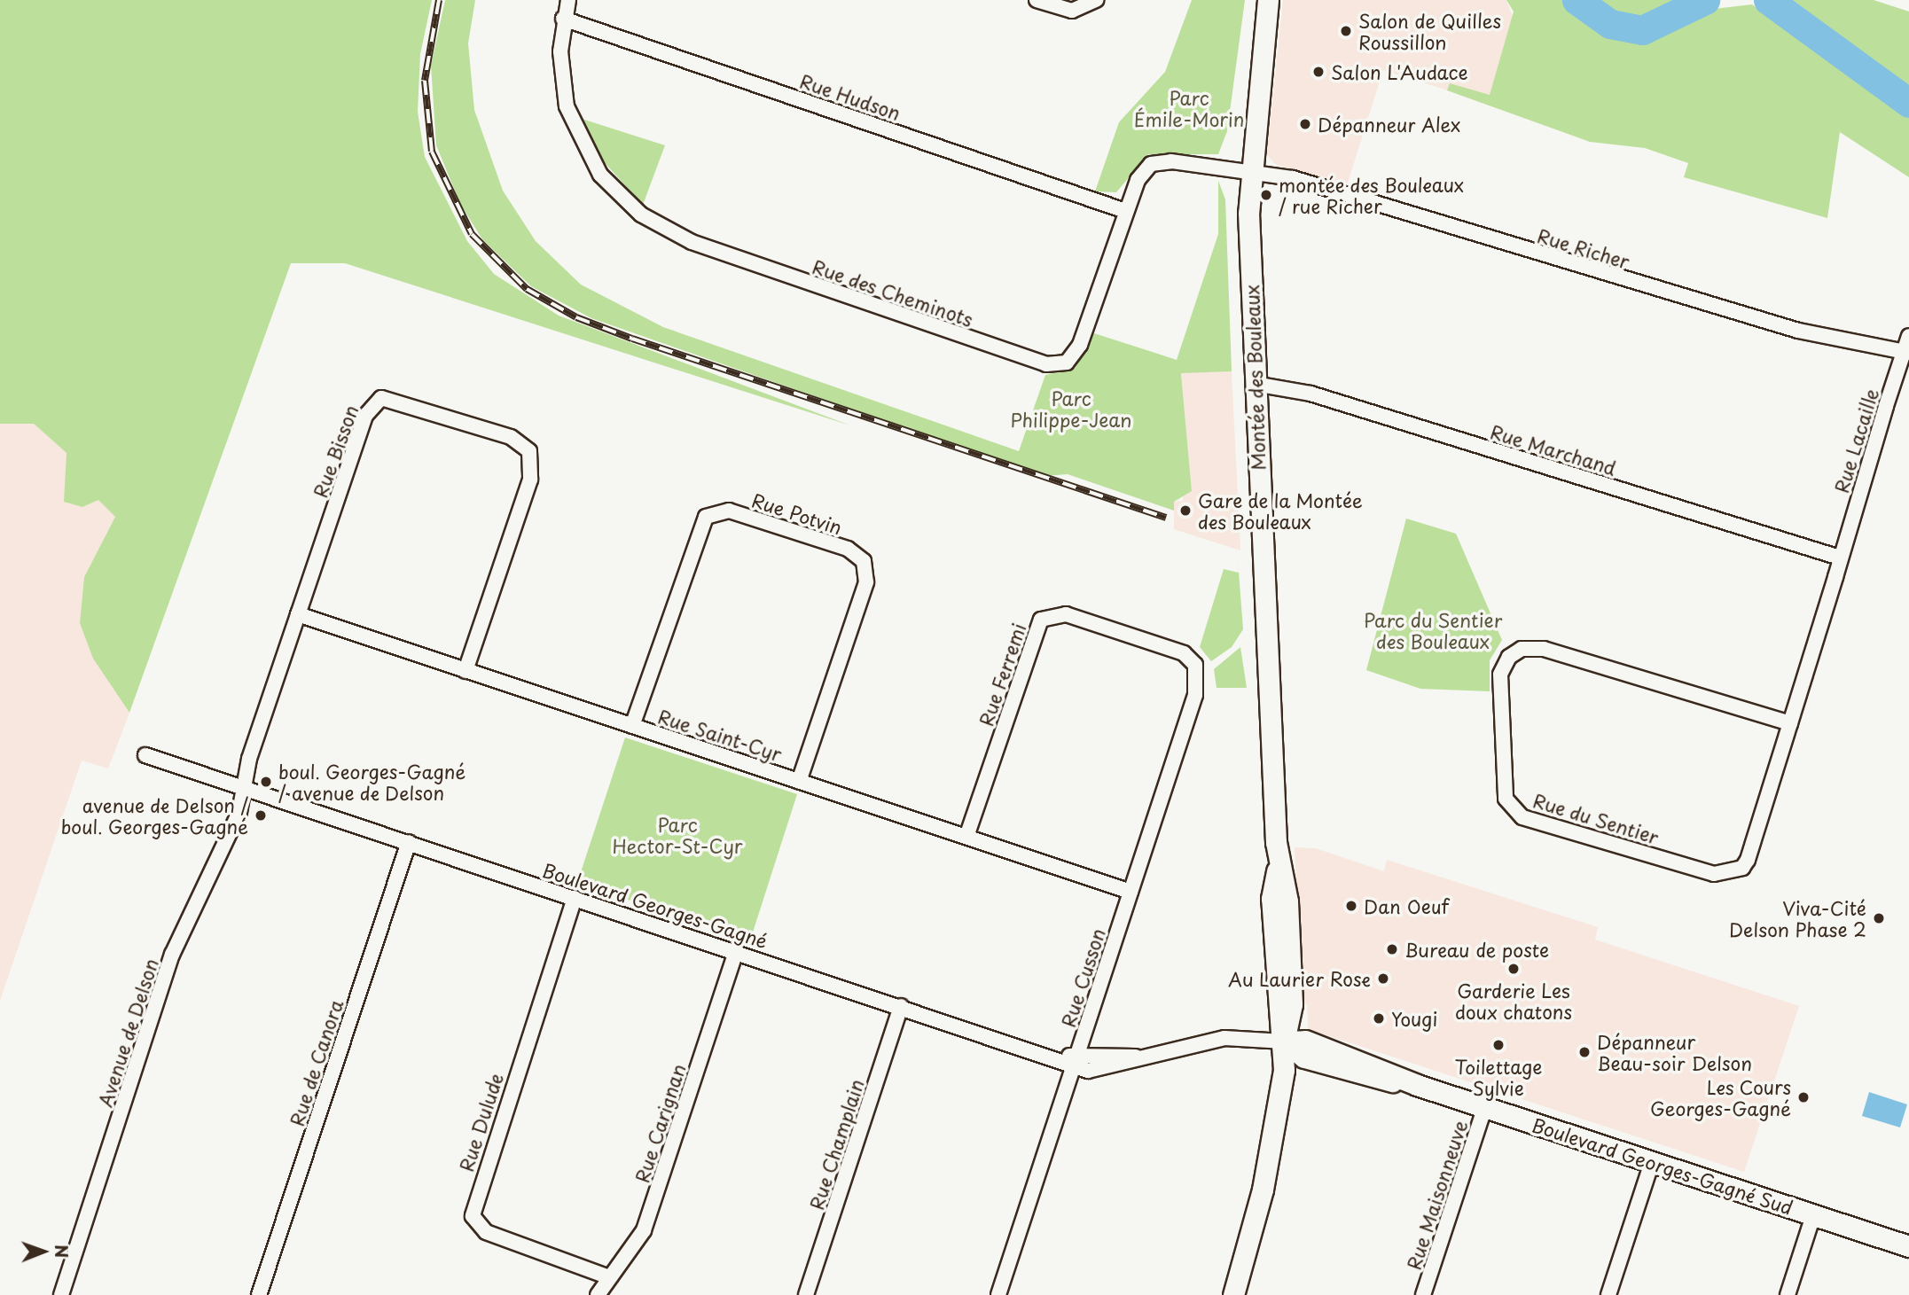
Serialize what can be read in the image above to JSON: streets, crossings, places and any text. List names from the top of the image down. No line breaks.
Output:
{"streets":{"street":["Rue Hudson","Rue Richer","Rue des Cheminots","Montée des Bouleaux","Rue Lacaille","Rue Marchand","Rue Bisson","Rue Potvin","Rue Ferremi","Rue Saint-Cyr","Rue du Sentier","Boulevard Georges-Gagné","Rue Cusson","Avenue de Delson","Rue de Canora","Rue Dulude","Rue Carignan","Rue Champlain","Boulevard Georges-Gagné Sud","Rue Maisonneuve"]},"crossings":[["Rue Hudson","Rue des Cheminots"],["Rue Richer","Rue des Cheminots"],["Rue Richer","Montée des Bouleaux"],["Rue Richer","Rue Lacaille"],["Rue des Cheminots","Montée des Bouleaux"],["Montée des Bouleaux","Rue Marchand"],["Montée des Bouleaux","Boulevard Georges-Gagné"],["Montée des Bouleaux","Boulevard Georges-Gagné Sud"],["Rue Lacaille","Rue Marchand"],["Rue Lacaille","Rue du Sentier"],["Rue Marchand","Rue du Sentier"],["Rue Bisson","Rue Saint-Cyr"],["Rue Bisson","Boulevard Georges-Gagné"],["Rue Bisson","Avenue de Delson"],["Rue Potvin","Rue Saint-Cyr"],["Rue Ferremi","Rue Saint-Cyr"],["Rue Ferremi","Rue Cusson"],["Rue Saint-Cyr","Rue Cusson"],["Boulevard Georges-Gagné","Rue Cusson"],["Boulevard Georges-Gagné","Avenue de Delson"],["Boulevard Georges-Gagné","Rue de Canora"],["Boulevard Georges-Gagné","Rue Dulude"],["Boulevard Georges-Gagné","Rue Carignan"],["Boulevard Georges-Gagné","Rue Champlain"],["Boulevard Georges-Gagné","Boulevard Georges-Gagné Sud"],["Rue Dulude","Rue Carignan"],["Boulevard Georges-Gagné Sud","Rue Maisonneuve"]],"parks":["Parc Émile-Morin","Parc Philippe-Jean","Parc du Sentier des Bouleaux","Parc Hector-St-Cyr"],"places":["Salon de Quilles Roussillon","Salon L'Audace","Dépanneur Alex","montée des Bouleaux / rue Richer","Gare de la Montée des Bouleaux","boul. Georges-Gagné / avenue de Delson","avenue de Delson / boul. Georges-Gagné","Dan Oeuf","Viva-Cité Delson Phase 2","Bureau de poste","Garderie Les doux chatons","Au Laurier Rose","Yougi","Toilettage Sylvie","Dépanneur Beau-soir Delson","Les Cours Georges-Gagné"],"north":"right"}
